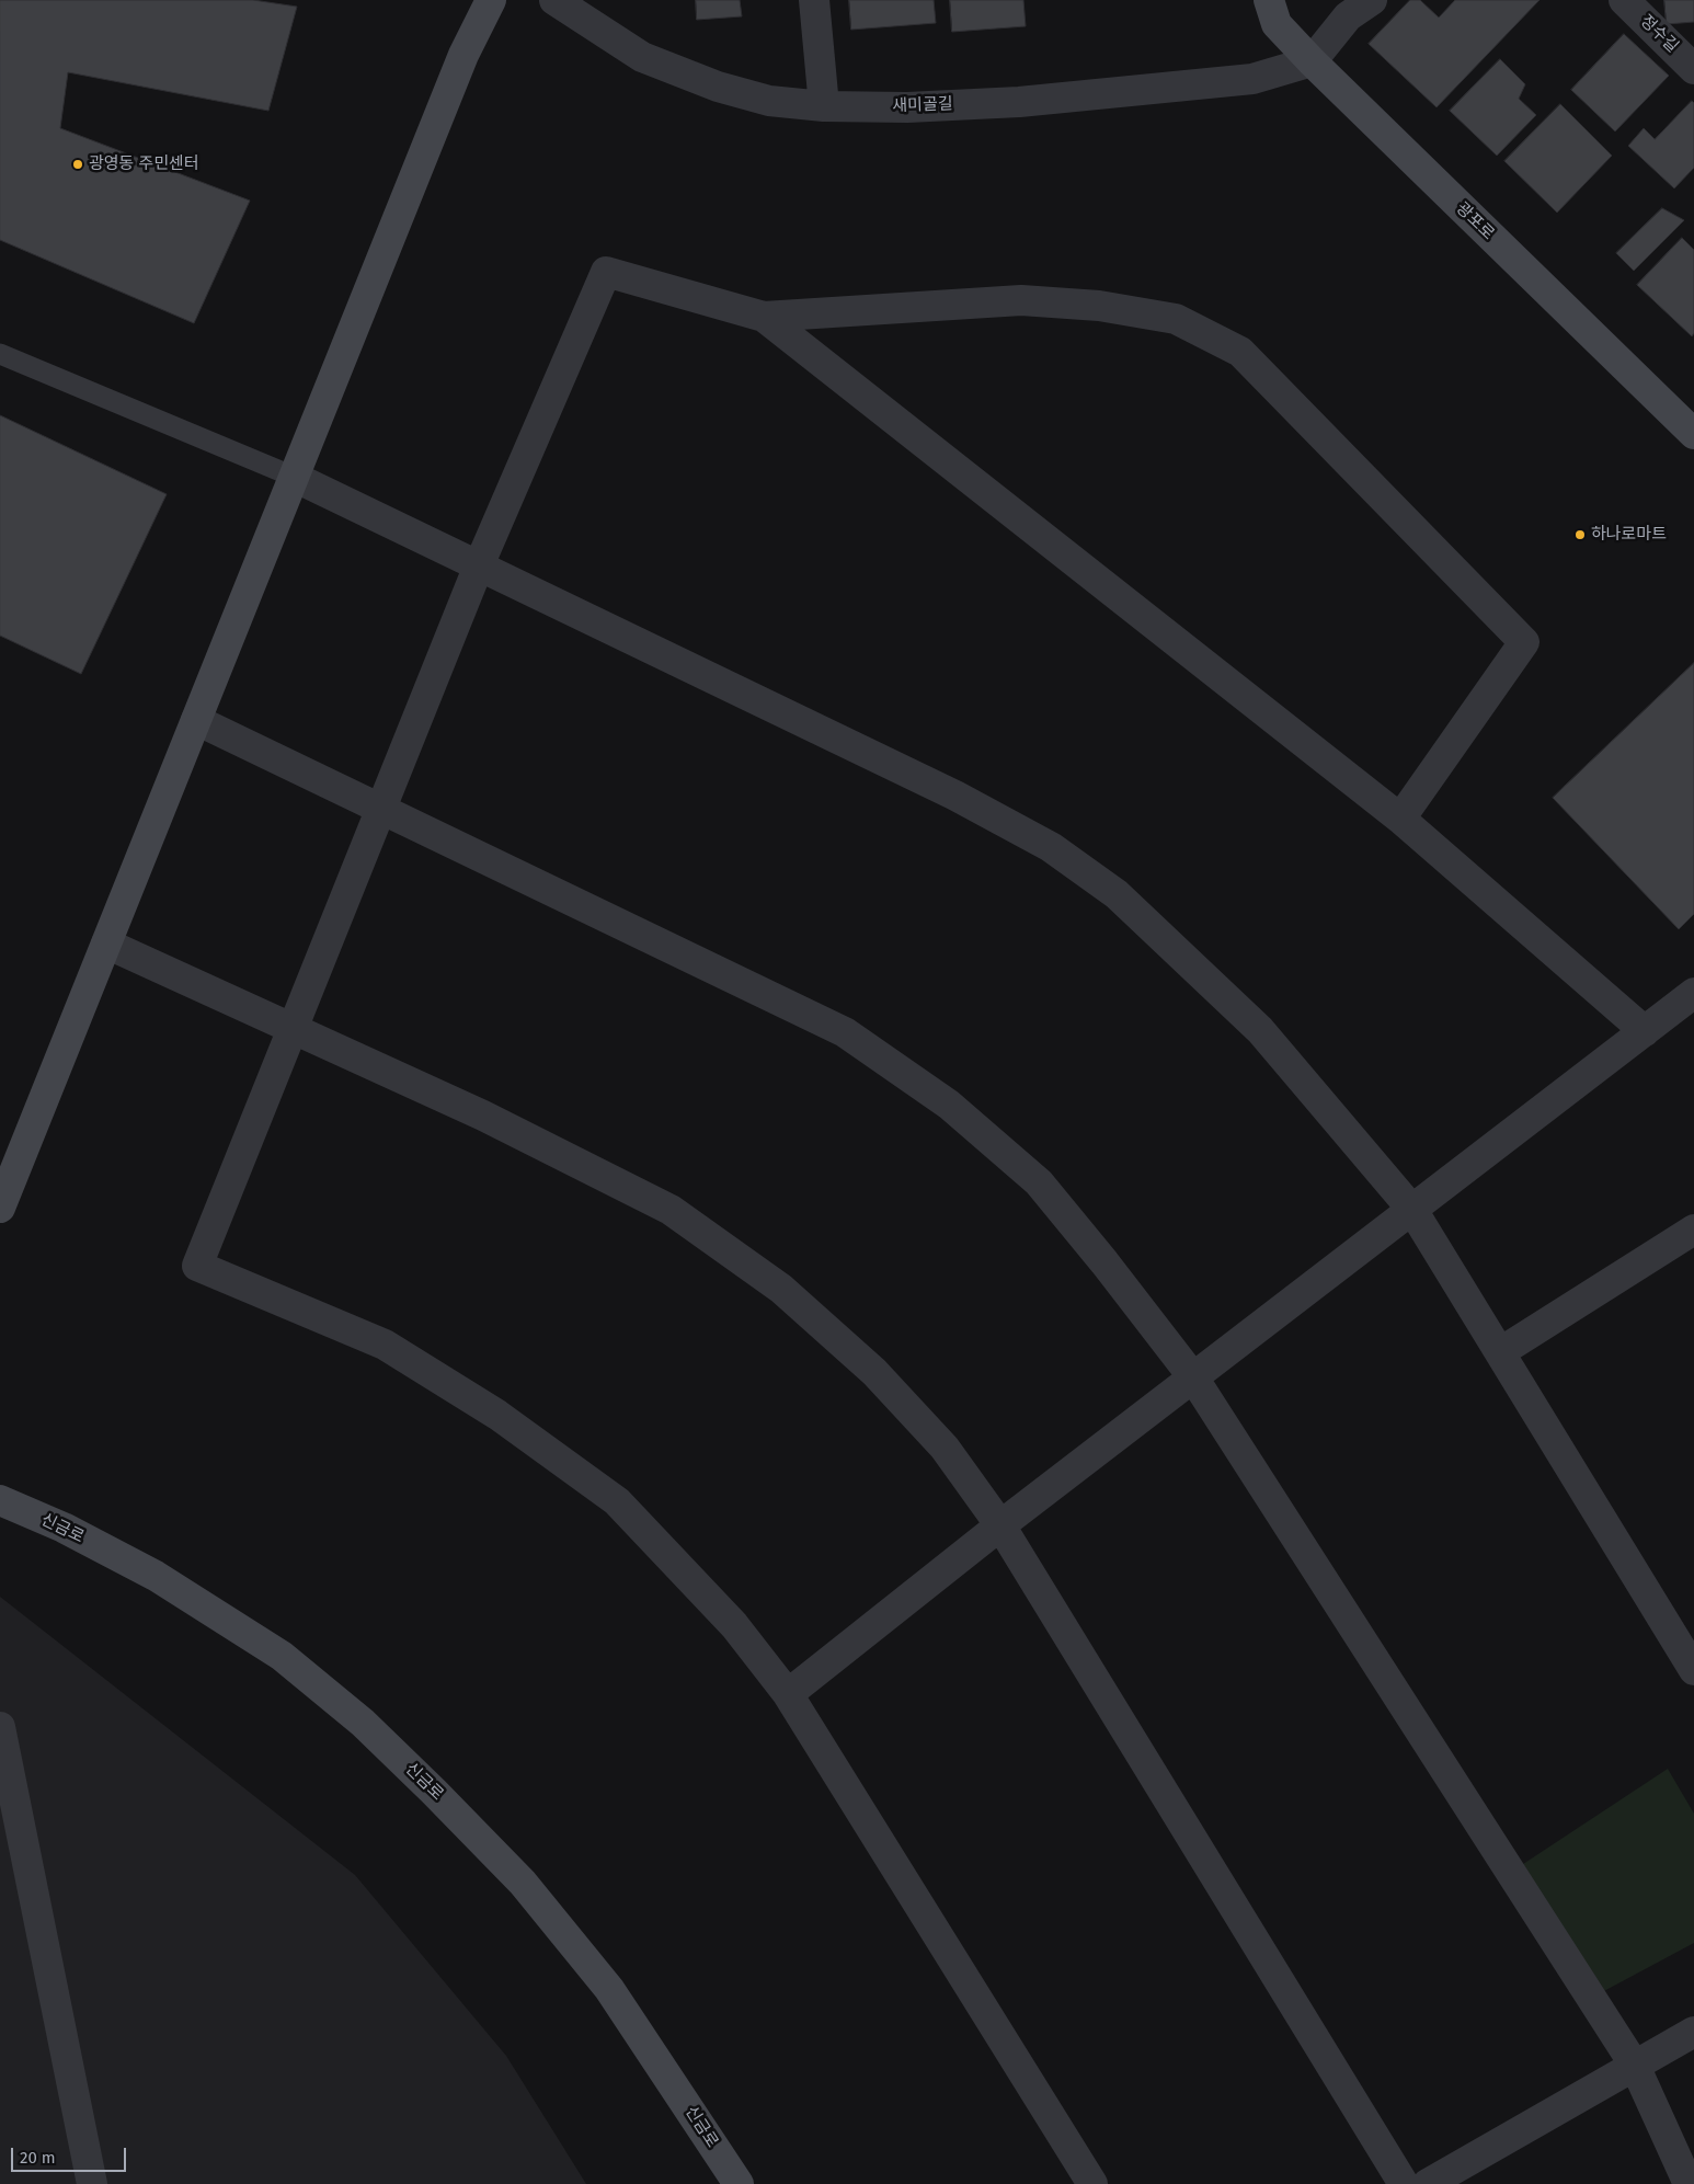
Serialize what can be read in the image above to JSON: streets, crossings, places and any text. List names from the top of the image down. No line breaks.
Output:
{"streets":{"street":["정수길","새미골길","광포로","신금로"]},"crossings":[["새미골길","광포로"]],"places":["광영동 주민센터","하나로마트"],"scale_bar":"20 m"}
